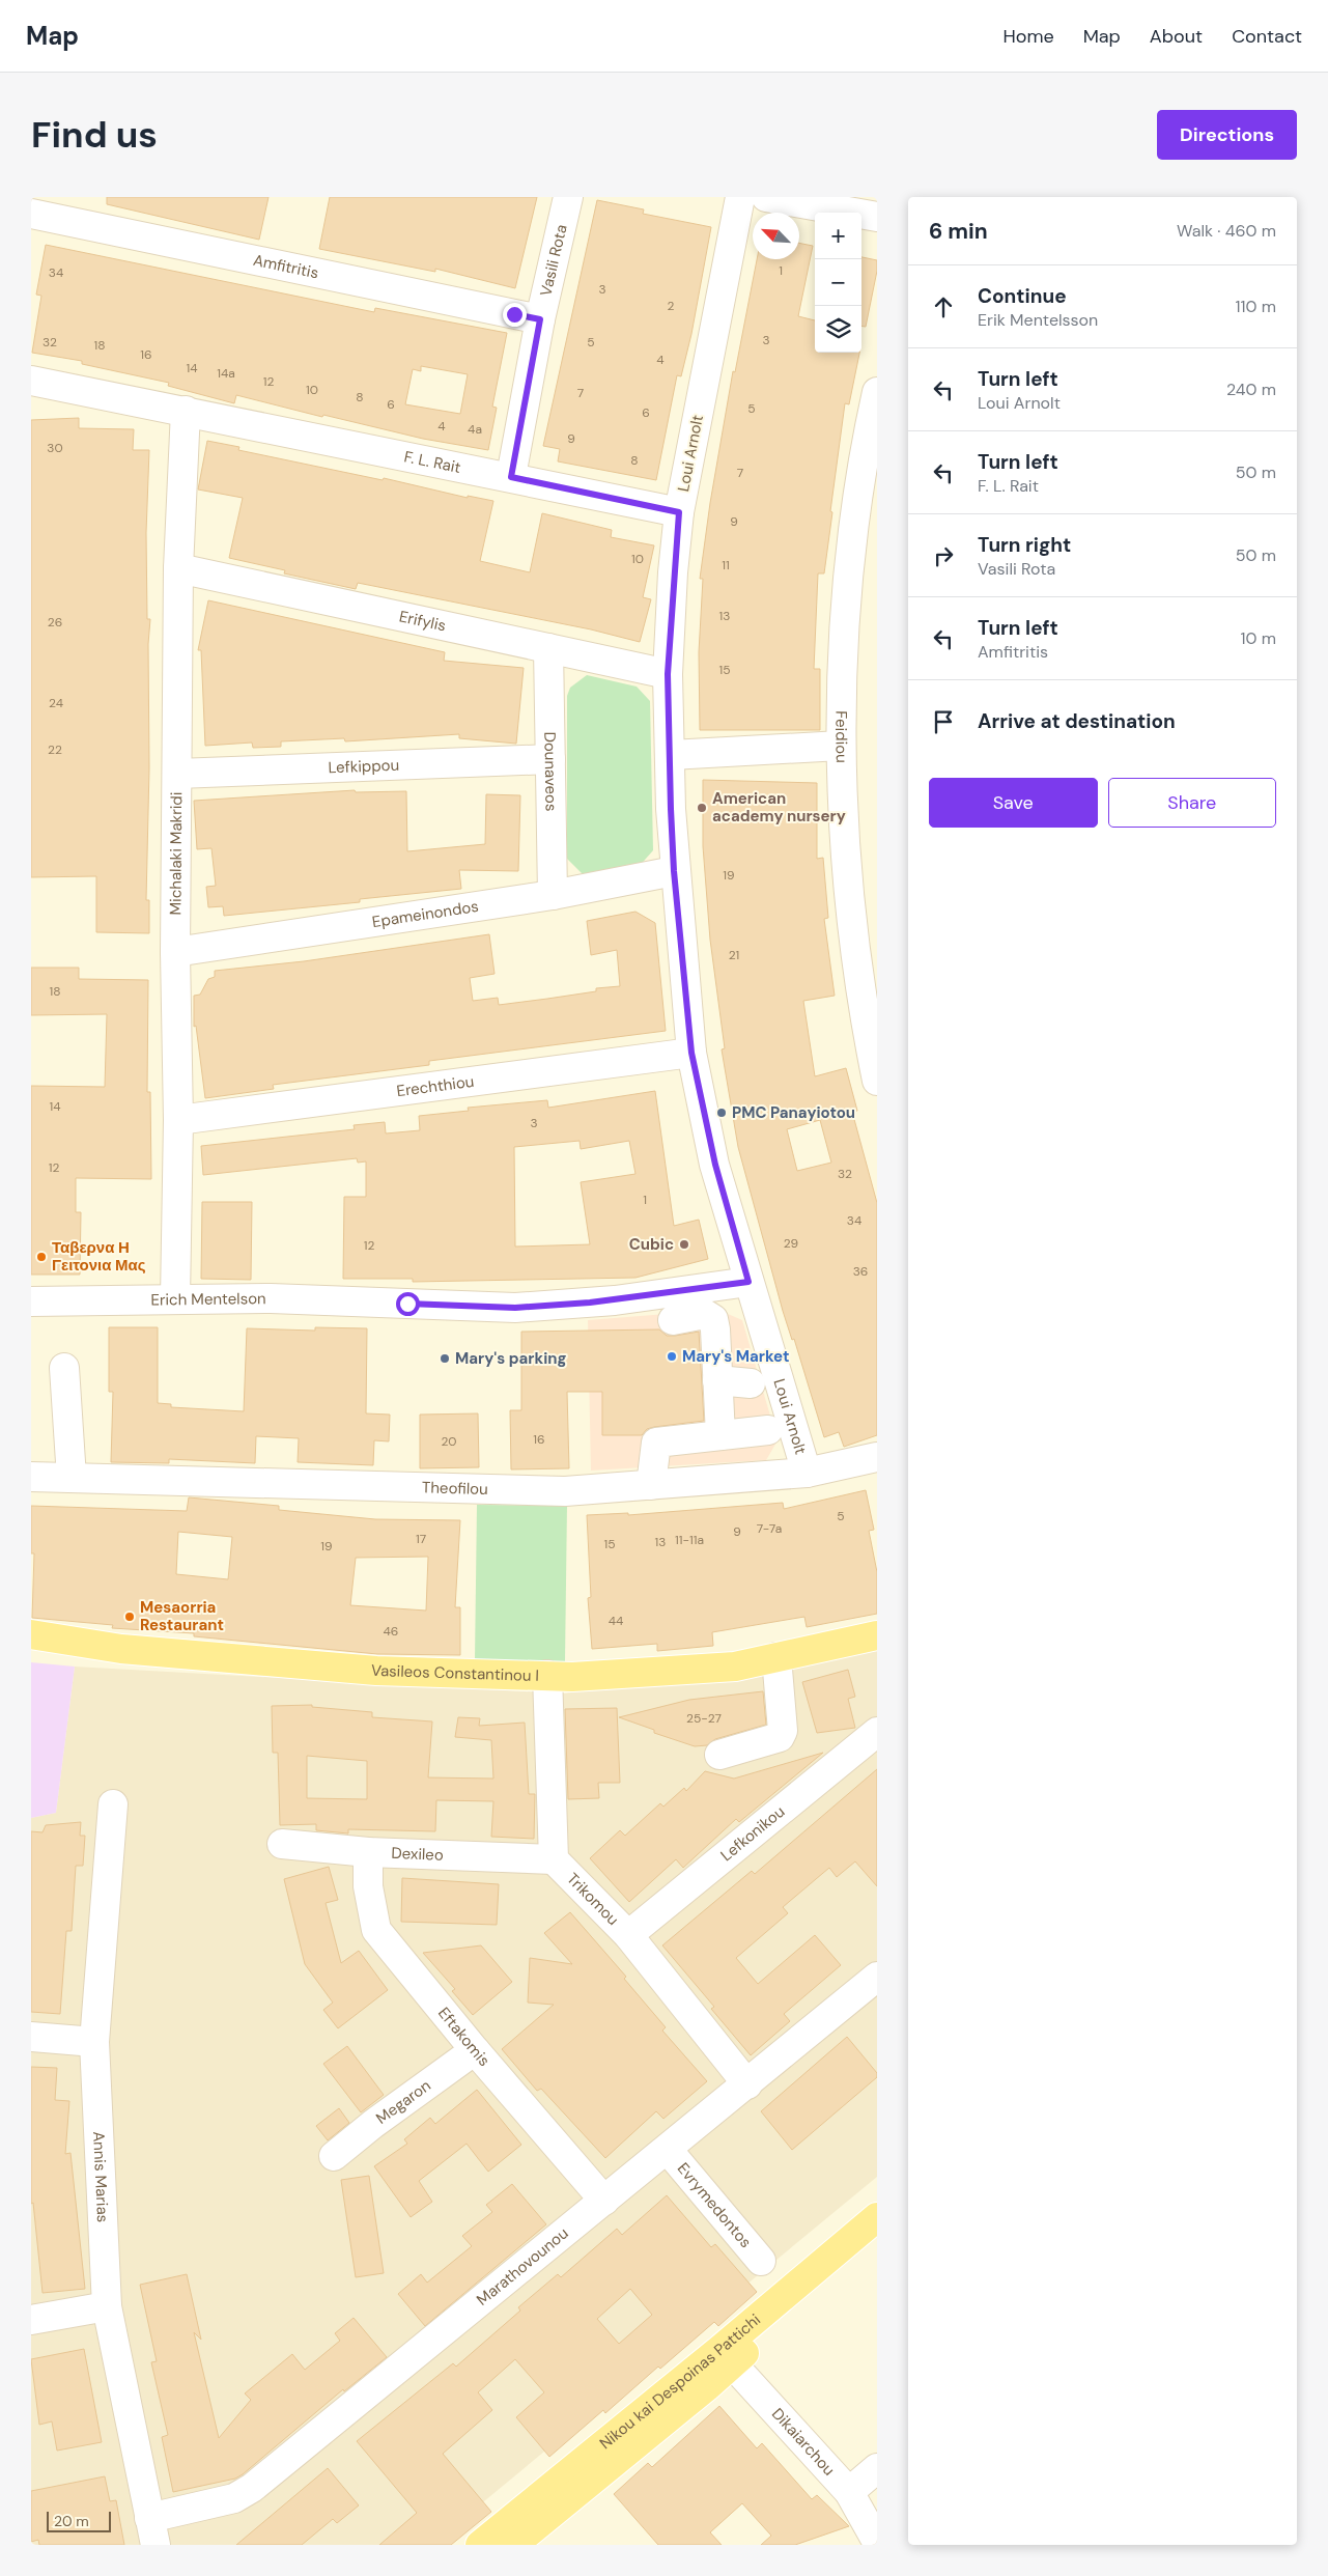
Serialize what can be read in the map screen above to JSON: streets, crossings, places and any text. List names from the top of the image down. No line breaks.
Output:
{"streets":{"main road":["Vasileos Constantinou I","Nikou kai Despoinas Pattichi"],"street":["Vasili Rota","Amfitritis","Loui Arnolt","F. L. Rait","Erifylis","Feidiou","Lefkippou","Dounaveos","Michalaki Makridi","Epameinondos","Erechthiou","Erich Mentelson","Theofilou","Lefkonikou","Dexileo","Trikomou","Eftakomis","Megaron","Annis Marias","Evrymedontos","Marathovounou","Dikaiarchou"]},"crossings":[["Vasili Rota","Amfitritis"],["Vasili Rota","F. L. Rait"],["Loui Arnolt","F. L. Rait"],["Loui Arnolt","Erifylis"],["Loui Arnolt","Epameinondos"],["Loui Arnolt","Erechthiou"],["Loui Arnolt","Erich Mentelson"],["Loui Arnolt","Theofilou"],["F. L. Rait","Michalaki Makridi"],["Erifylis","Dounaveos"],["Erifylis","Michalaki Makridi"],["Lefkippou","Dounaveos"],["Lefkippou","Michalaki Makridi"],["Dounaveos","Epameinondos"],["Michalaki Makridi","Epameinondos"],["Michalaki Makridi","Erechthiou"],["Michalaki Makridi","Erich Mentelson"],["Lefkonikou","Trikomou"],["Dexileo","Trikomou"],["Dexileo","Eftakomis"],["Trikomou","Marathovounou"],["Eftakomis","Megaron"],["Eftakomis","Marathovounou"],["Annis Marias","Marathovounou"],["Evrymedontos","Marathovounou"],["Nikou kai Despoinas Pattichi","Dikaiarchou"]],"places":["American academy nursery","PMC Panayiotou","Cubic","Ταβερνα Η Γειτονια Μας","Mary's Market","Mary's parking","Mesaorria Restaurant"],"house_numbers":["1","34","3","2","3","32","5","18","16","4","14","14a","12","10","7","8","6","5","6","4","4a","9","30","8","7","9","10","11","13","26","15","24","22","19","21","18","14","3","12","32","1","34","29","12","36","16","20","5","7-7a","9","17","11-11a","13","15","19","44","46","25-27"],"scale_bar":"20 m","north":"top left","page":{"header":"Map","nav":["Home","Map","About","Contact"],"buttons":["Directions",["Save","Share"]],"title":"Find us","heading":["6 min","Walk · 460 m"],"map_buttons":["+","−"],"list":[["Continue","Erik Mentelsson","110 m"],["Turn left","Loui Arnolt","240 m"],["Turn left","F. L. Rait","50 m"],["Turn right","Vasili Rota","50 m"],["Turn left","Amfitritis","10 m"],"Arrive at destination"],"scale":"20 m"}}
